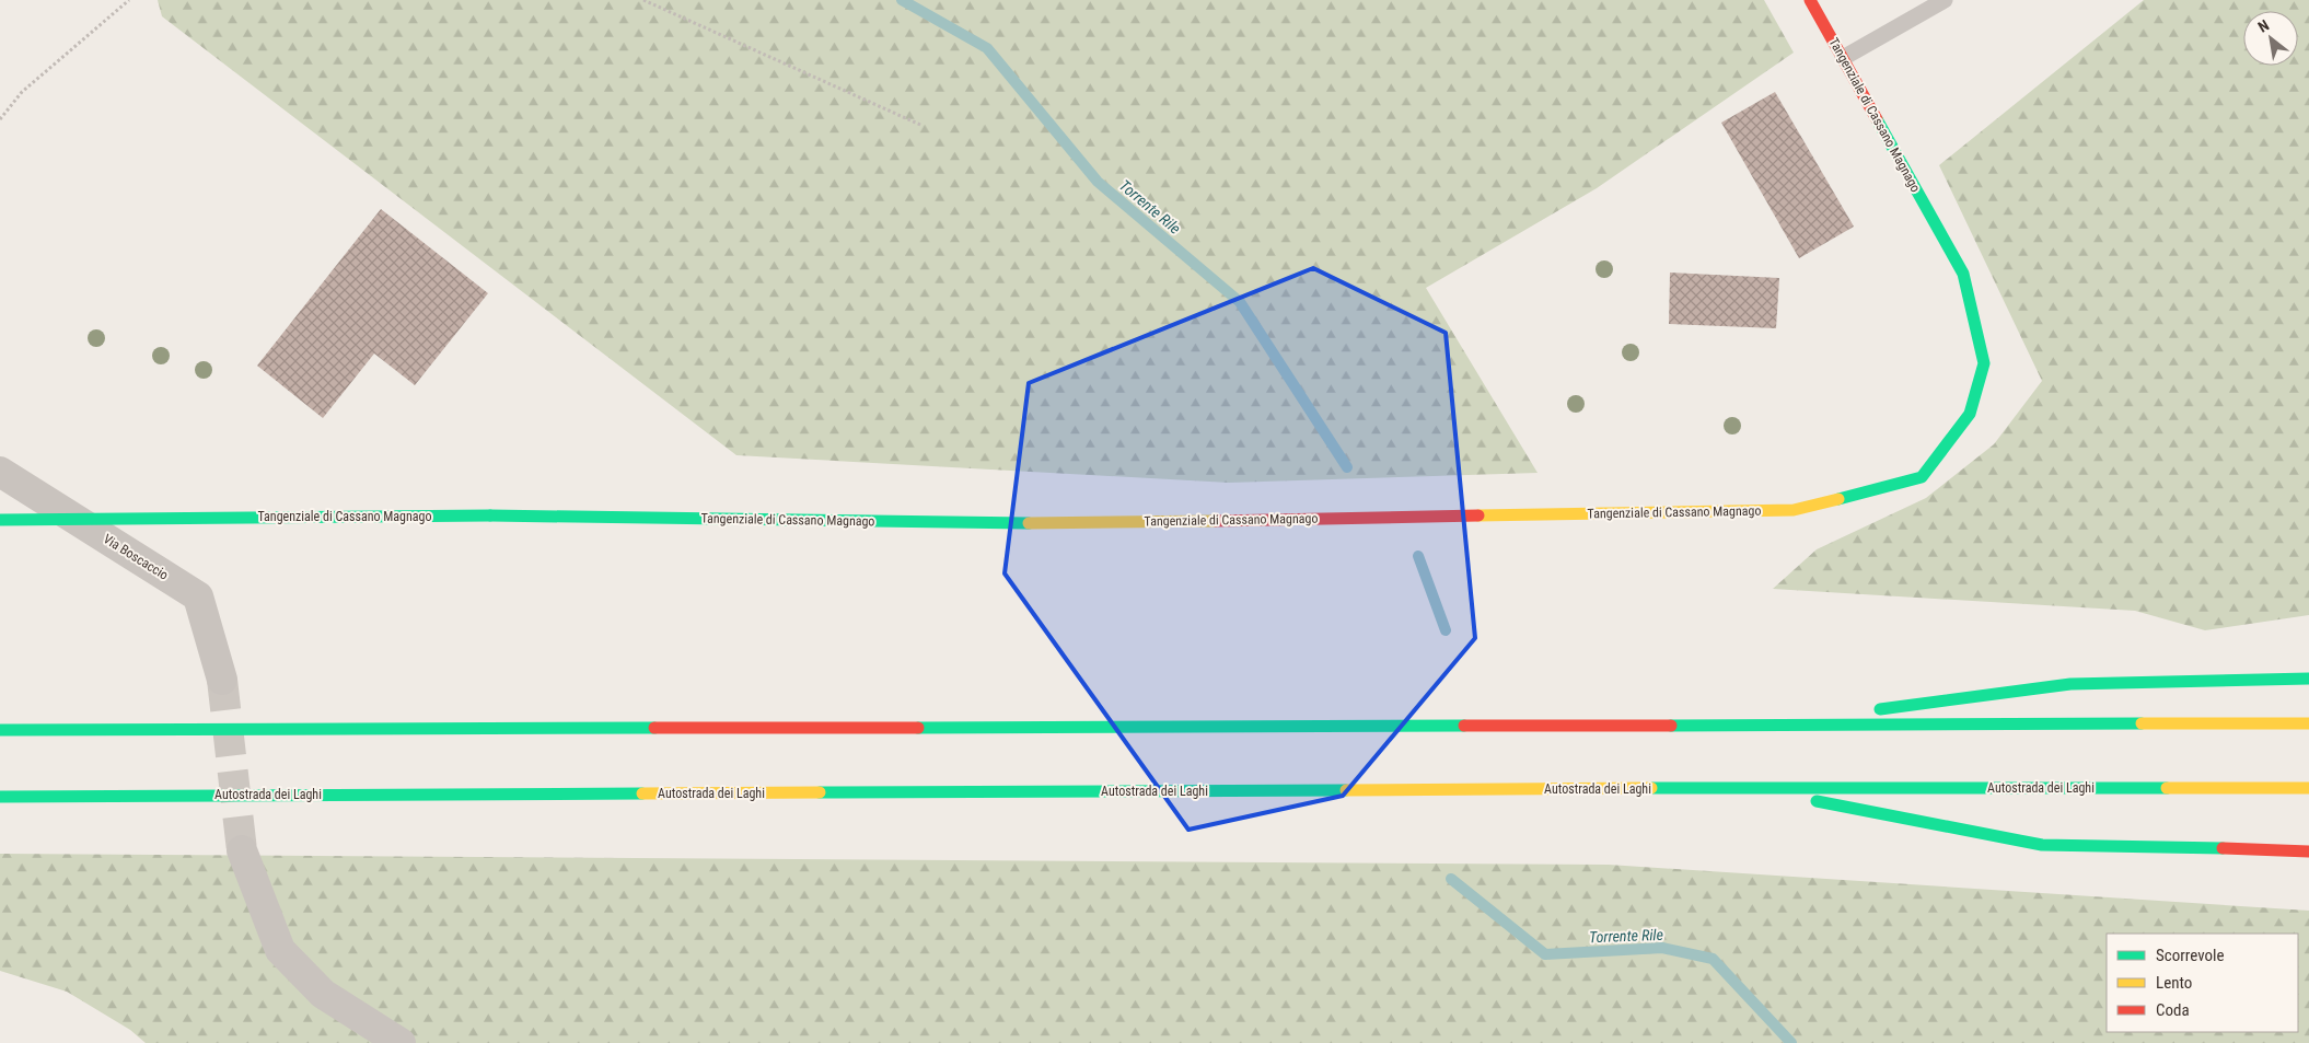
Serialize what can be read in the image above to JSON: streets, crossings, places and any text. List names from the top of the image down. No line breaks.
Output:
{"streets":{"main road":["Tangenziale di Cassano Magnago","Autostrada dei Laghi"],"street":["Via Boscaccio"]},"water":["Torrente Rile"],"legend":["Scorrevole","Lento","Coda"],"north":"top left"}
